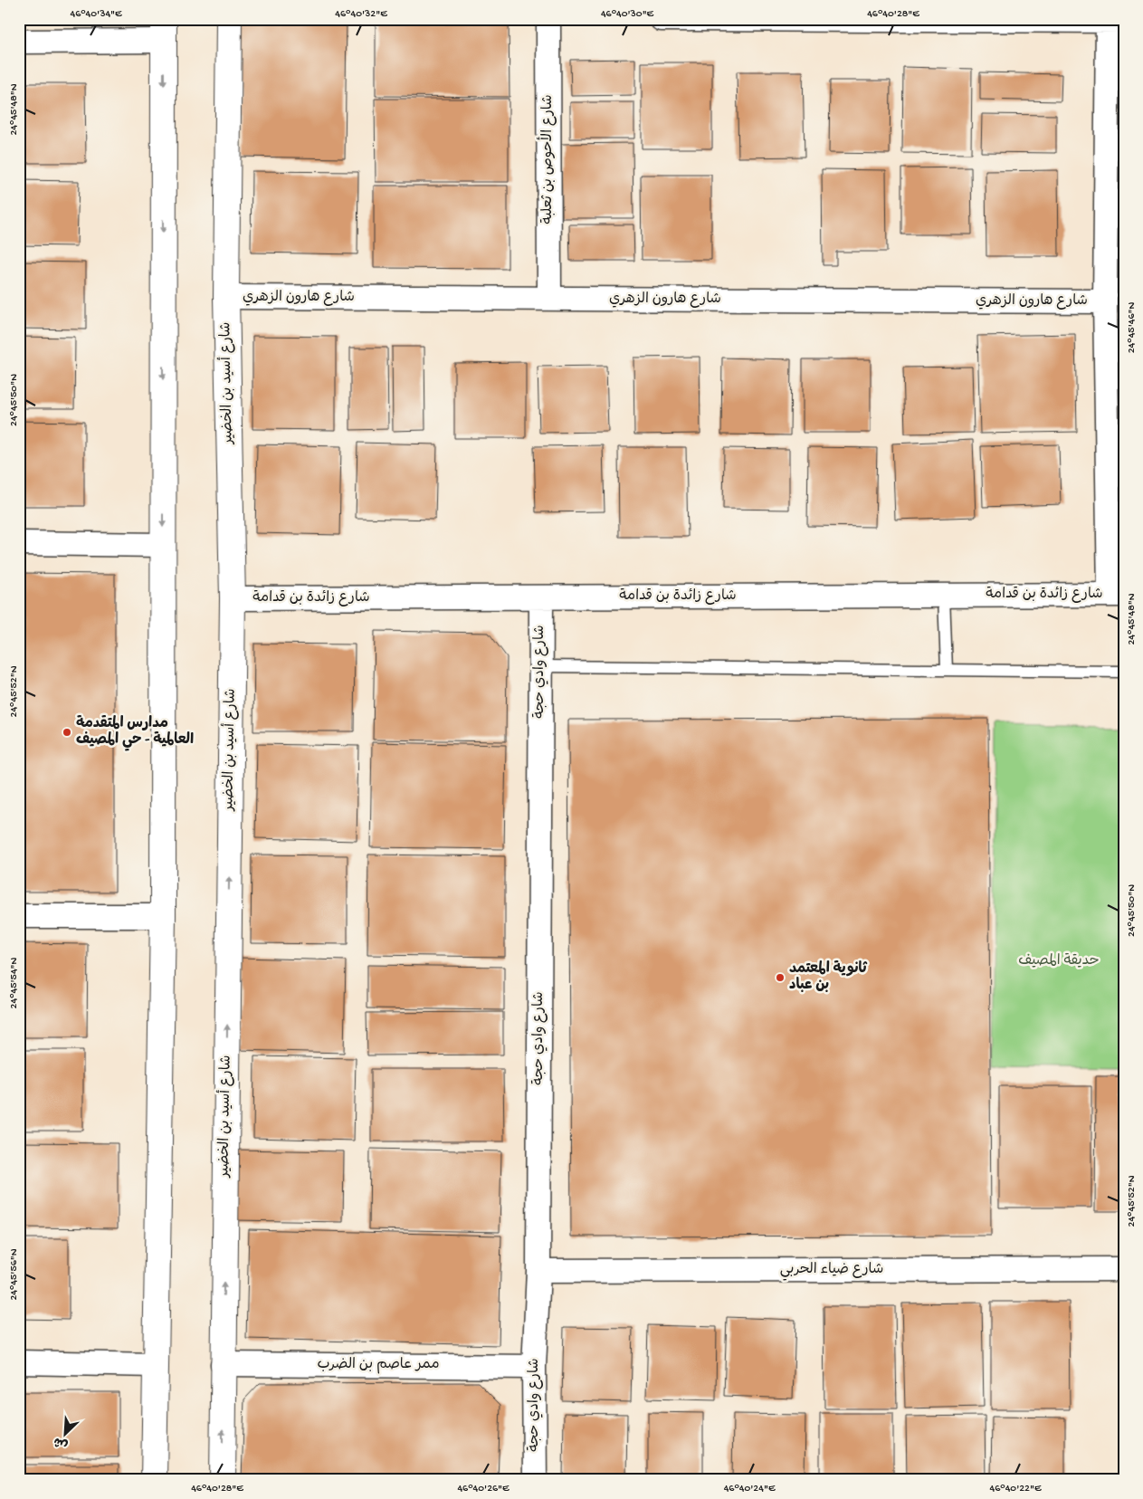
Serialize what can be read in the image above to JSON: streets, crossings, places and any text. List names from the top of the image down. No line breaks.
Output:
{"streets":{"street":["شارع الأحوص بن ثعلبة","شارع هارون الزهري","شارع أسيد بن الخضير","شارع زائدة بن قدامة","شارع وادي حجة","شارع ضياء الحربي","ممر عاصم بن الضرب"]},"crossings":[["شارع الأحوص بن ثعلبة","شارع هارون الزهري"],["شارع هارون الزهري","شارع أسيد بن الخضير"],["شارع أسيد بن الخضير","شارع زائدة بن قدامة"],["شارع أسيد بن الخضير","ممر عاصم بن الضرب"],["شارع زائدة بن قدامة","شارع وادي حجة"],["شارع وادي حجة","شارع ضياء الحربي"],["شارع وادي حجة","ممر عاصم بن الضرب"]],"parks":["حديقة المصيف"],"places":["مدارس المتقدمة العالمية - حي المصيف","ثانوية المعتمد بن عباد"],"north":"bottom left","coordinates":["46°40'34\"E","46°40'32\"E","46°40'30\"E","46°40'28\"E","24°45'48\"N","24°45'46\"N","24°45'50\"N","24°45'52\"N","24°45'54\"N","24°45'56\"N","46°40'26\"E","46°40'24\"E","46°40'22\"E"]}
